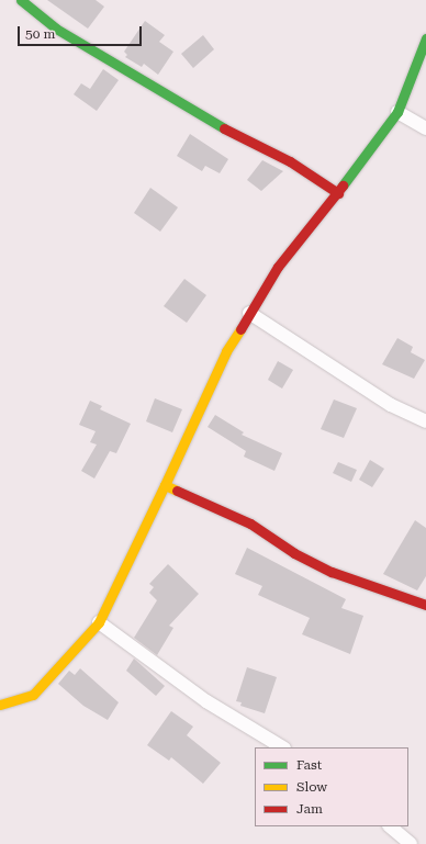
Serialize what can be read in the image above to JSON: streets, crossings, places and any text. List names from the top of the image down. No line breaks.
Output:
{"legend":["Fast","Slow","Jam"],"scale_bar":"50 m"}
